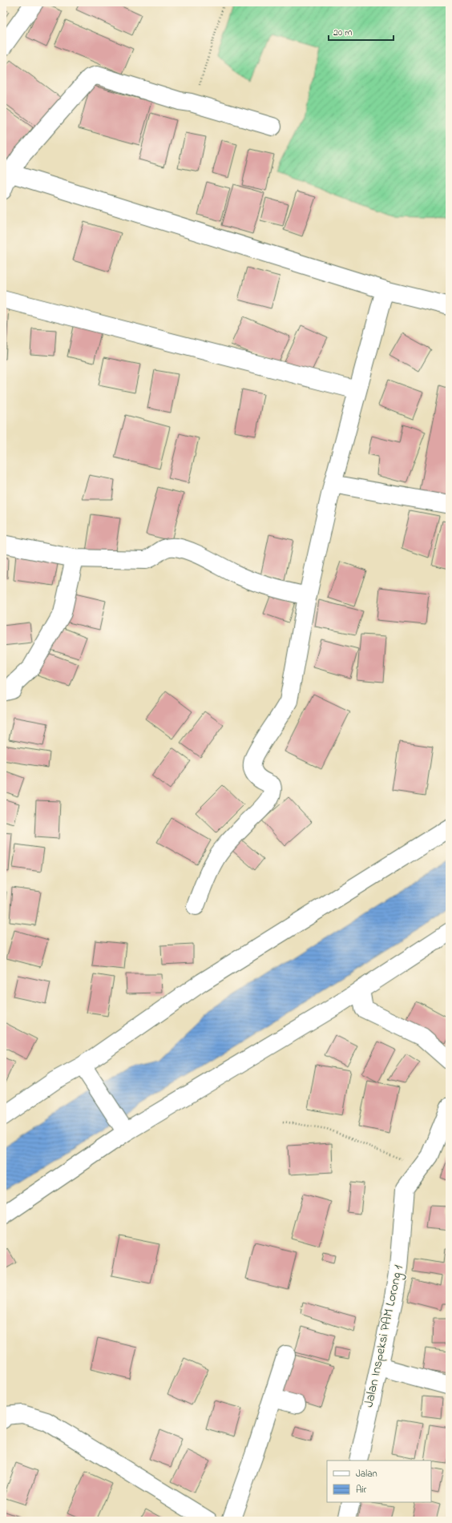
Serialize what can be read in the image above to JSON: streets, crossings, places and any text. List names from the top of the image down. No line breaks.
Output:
{"streets":{"street":["Jalan Inspeksi PAM Lorong 1"]},"legend":["Jalan","Air"],"scale_bar":"20 m"}
